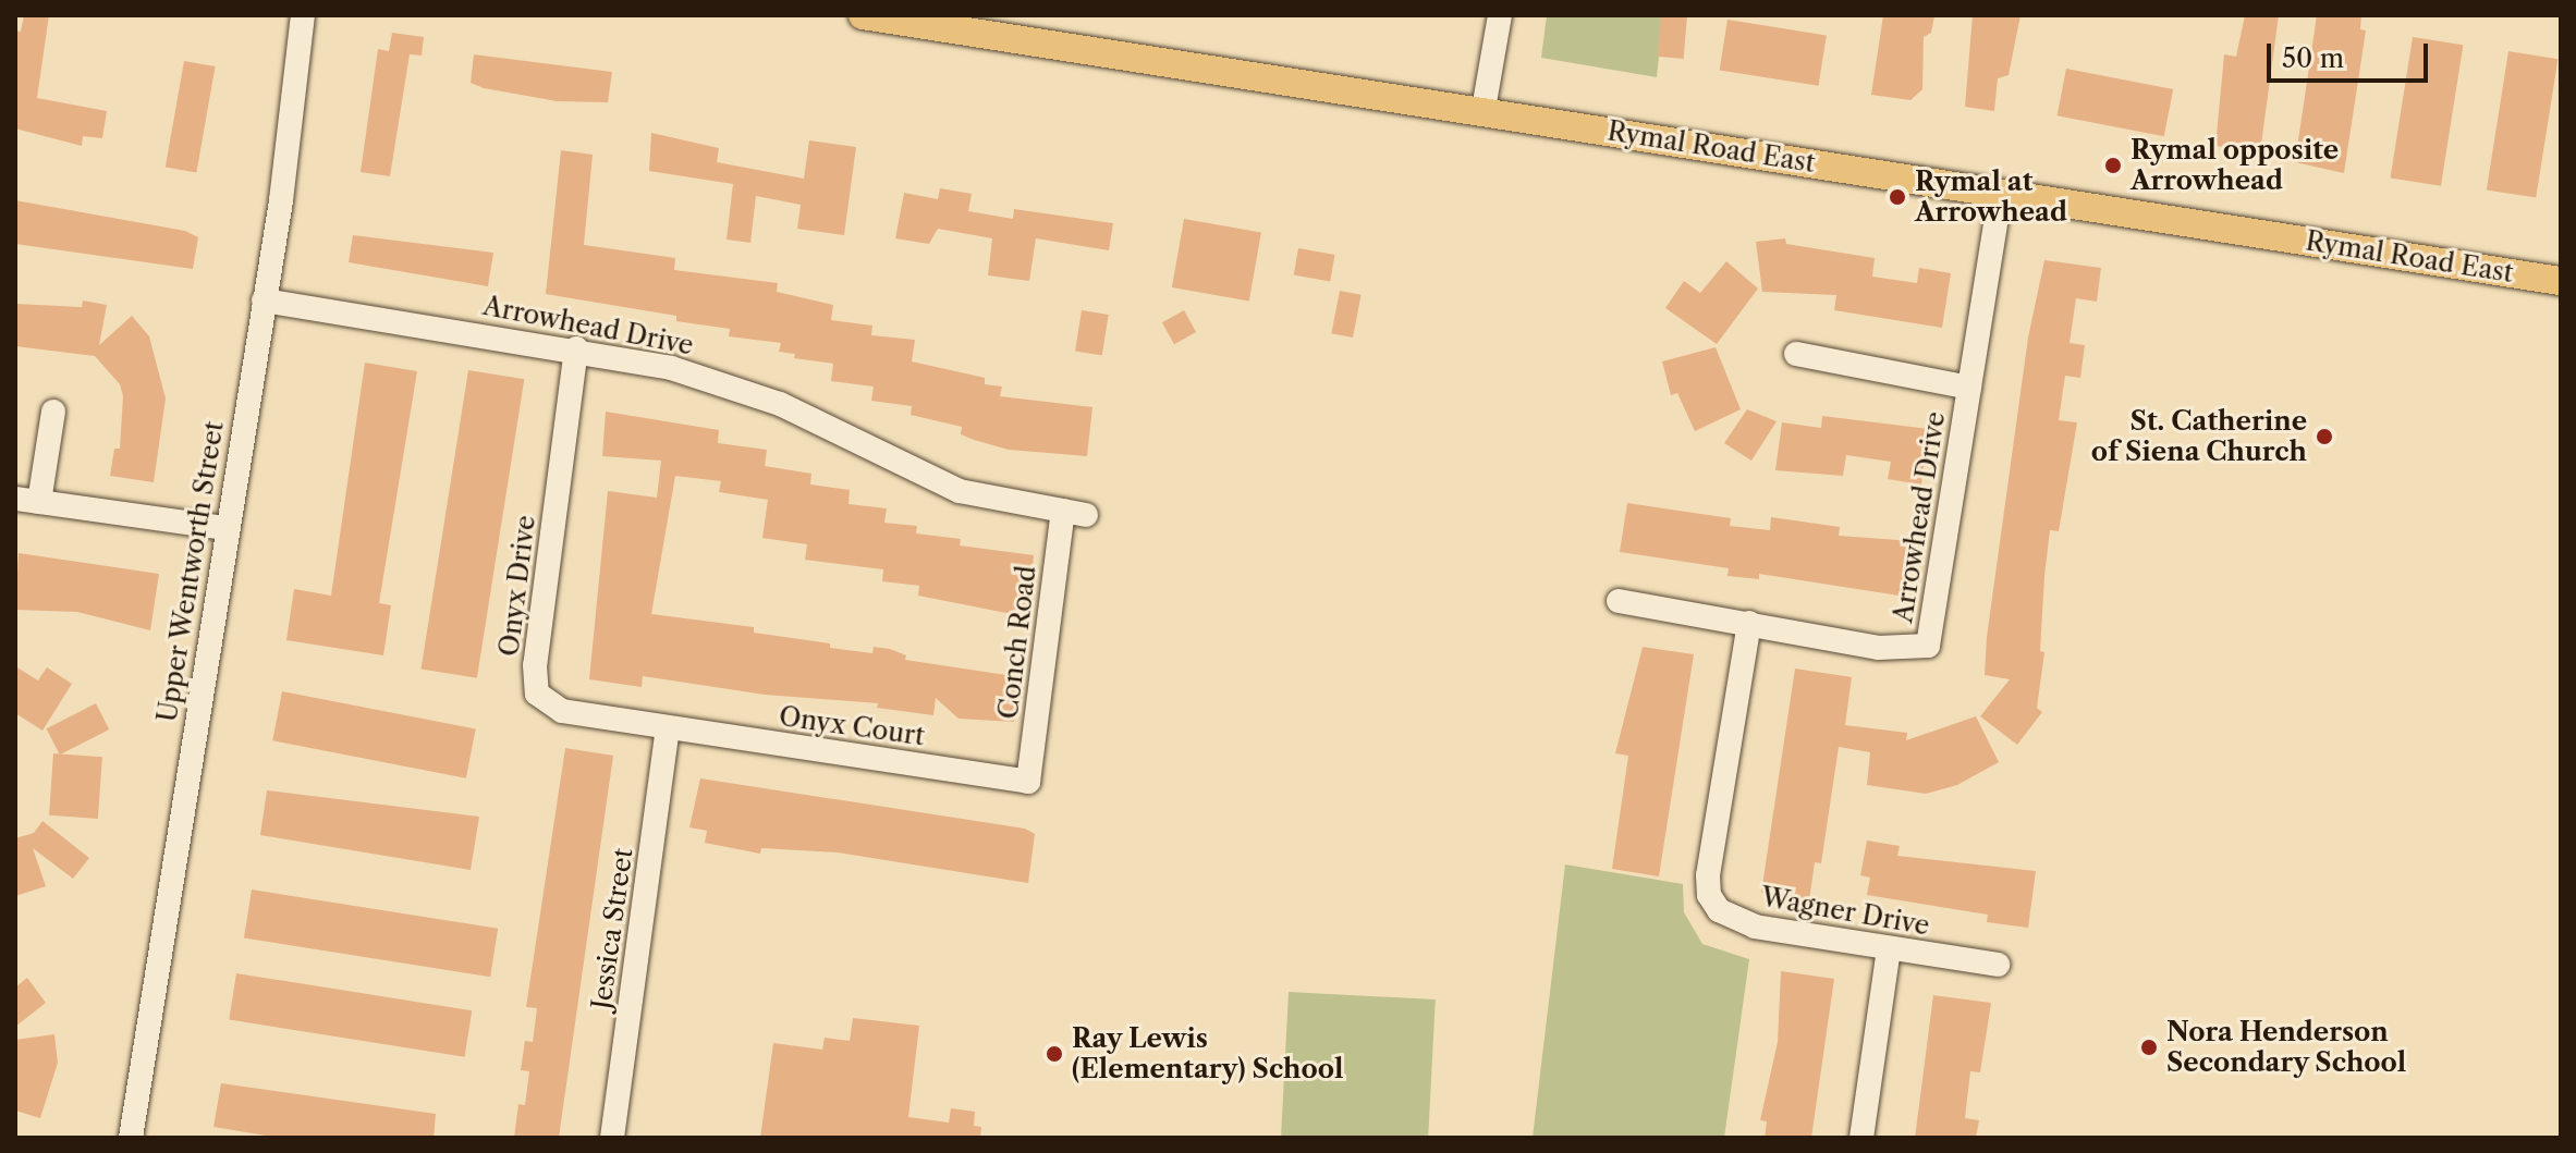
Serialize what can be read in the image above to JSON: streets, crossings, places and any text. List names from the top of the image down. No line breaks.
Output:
{"streets":{"main road":["Rymal Road East"],"street":["Arrowhead Drive","Upper Wentworth Street","Onyx Drive","Conch Road","Onyx Court","Wagner Drive","Jessica Street"]},"crossings":[["Rymal Road East","Arrowhead Drive"],["Arrowhead Drive","Upper Wentworth Street"],["Arrowhead Drive","Onyx Drive"],["Arrowhead Drive","Conch Road"],["Arrowhead Drive","Wagner Drive"],["Onyx Drive","Onyx Court"],["Onyx Drive","Jessica Street"],["Conch Road","Onyx Court"],["Onyx Court","Jessica Street"]],"places":["Rymal opposite Arrowhead","Rymal at Arrowhead","St. Catherine of Siena Church","Nora Henderson Secondary School","Ray Lewis (Elementary) School"],"scale_bar":"50 m"}
